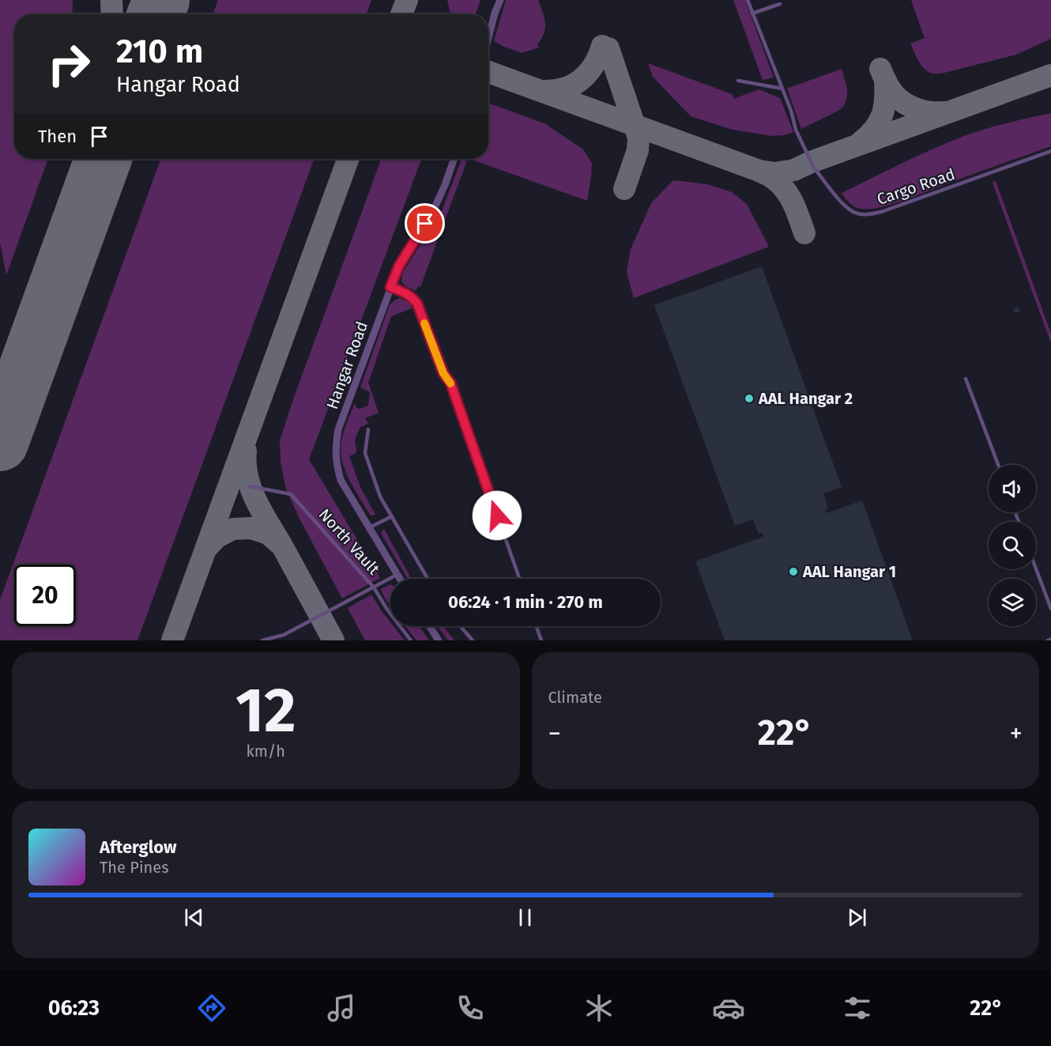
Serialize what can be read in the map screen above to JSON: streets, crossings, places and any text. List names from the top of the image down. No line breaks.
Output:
{"streets":{"street":["Hangar Road"],"lane":["Cargo Road","North Vault"]},"places":["AAL Hangar 2","AAL Hangar 1"],"page":{"turn":["210 m","Hangar Road"],"then":"Then","limit":"20","trip":"06:24 · 1 min · 270 m","tile":[["12","km/h"],"Climate"],"heat":["−","22°","+"],"song":["Afterglow","The Pines"],"tabs":["06:23","22°"]}}
